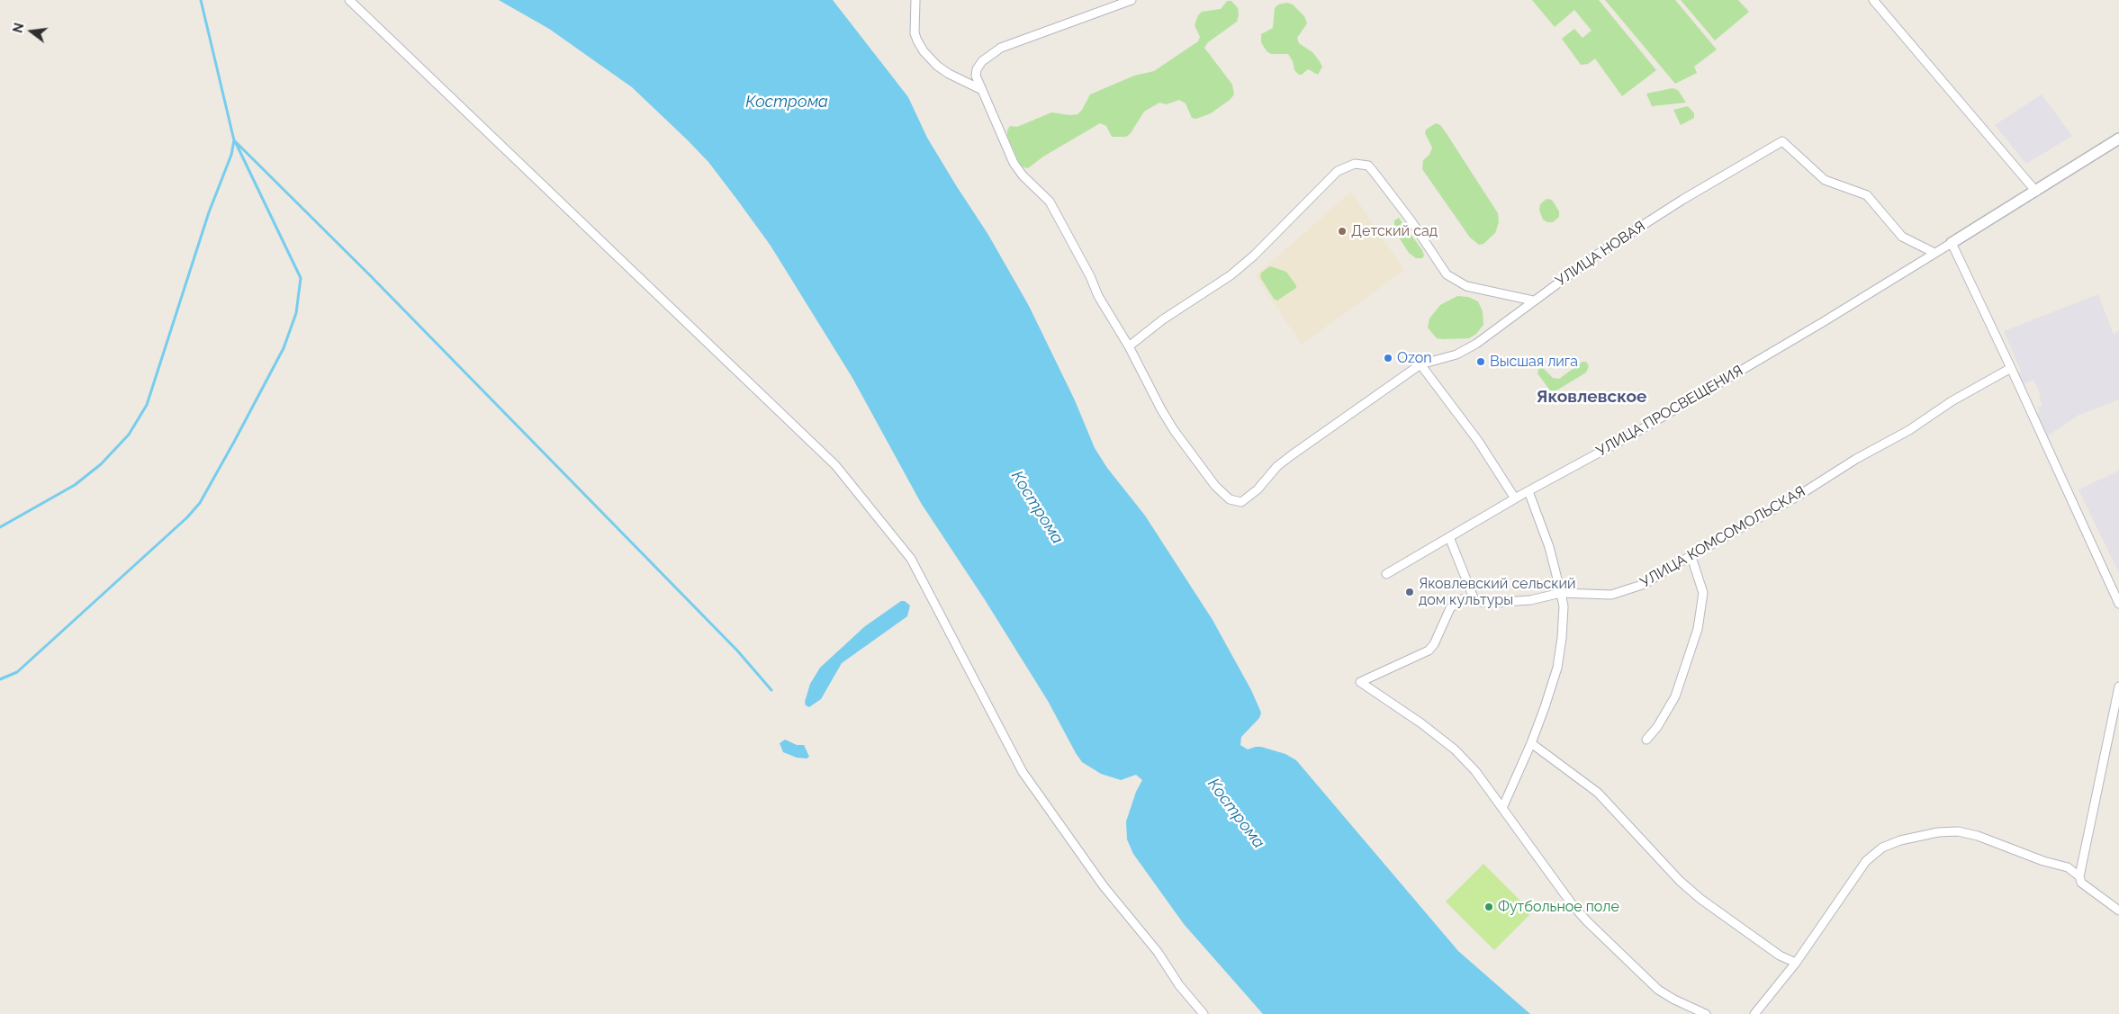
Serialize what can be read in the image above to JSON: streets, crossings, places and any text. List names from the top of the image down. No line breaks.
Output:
{"streets":{"street":["УЛИЦА НОВАЯ","УЛИЦА ПРОСВЕЩЕНИЯ","УЛИЦА КОМСОМОЛЬСКАЯ"]},"crossings":[["УЛИЦА НОВАЯ","УЛИЦА ПРОСВЕЩЕНИЯ"]],"districts":["Яковлевское"],"water":["Кострома"],"places":["Детский сад","Ozon","Высшая лига","Яковлевский сельский дом культуры","Футбольное поле"],"north":"left"}
